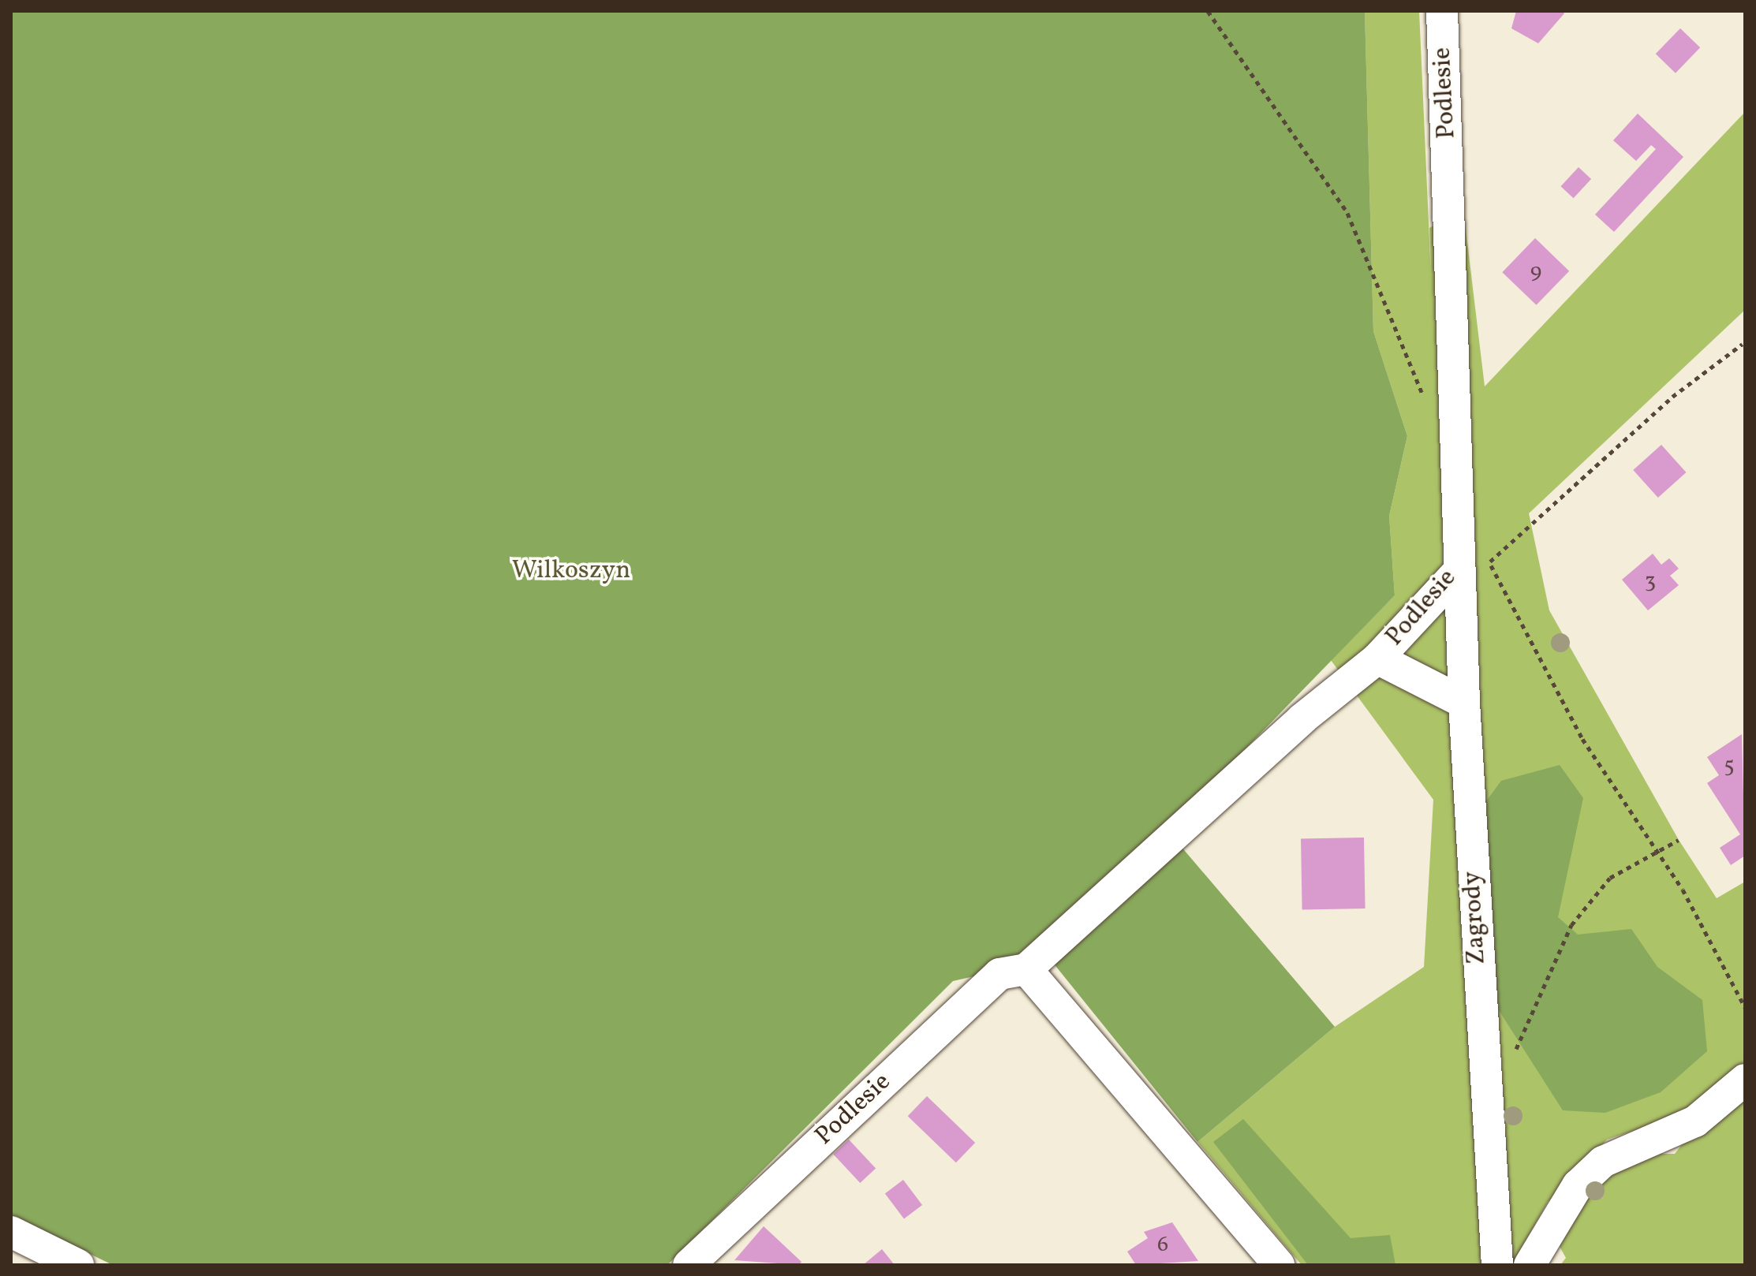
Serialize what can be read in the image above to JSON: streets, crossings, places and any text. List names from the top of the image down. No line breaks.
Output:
{"streets":{"street":["Podlesie","Zagrody"]},"crossings":[["Podlesie","Zagrody"]],"parks":["Wilkoszyn"],"house_numbers":["9","3","5","6"]}
